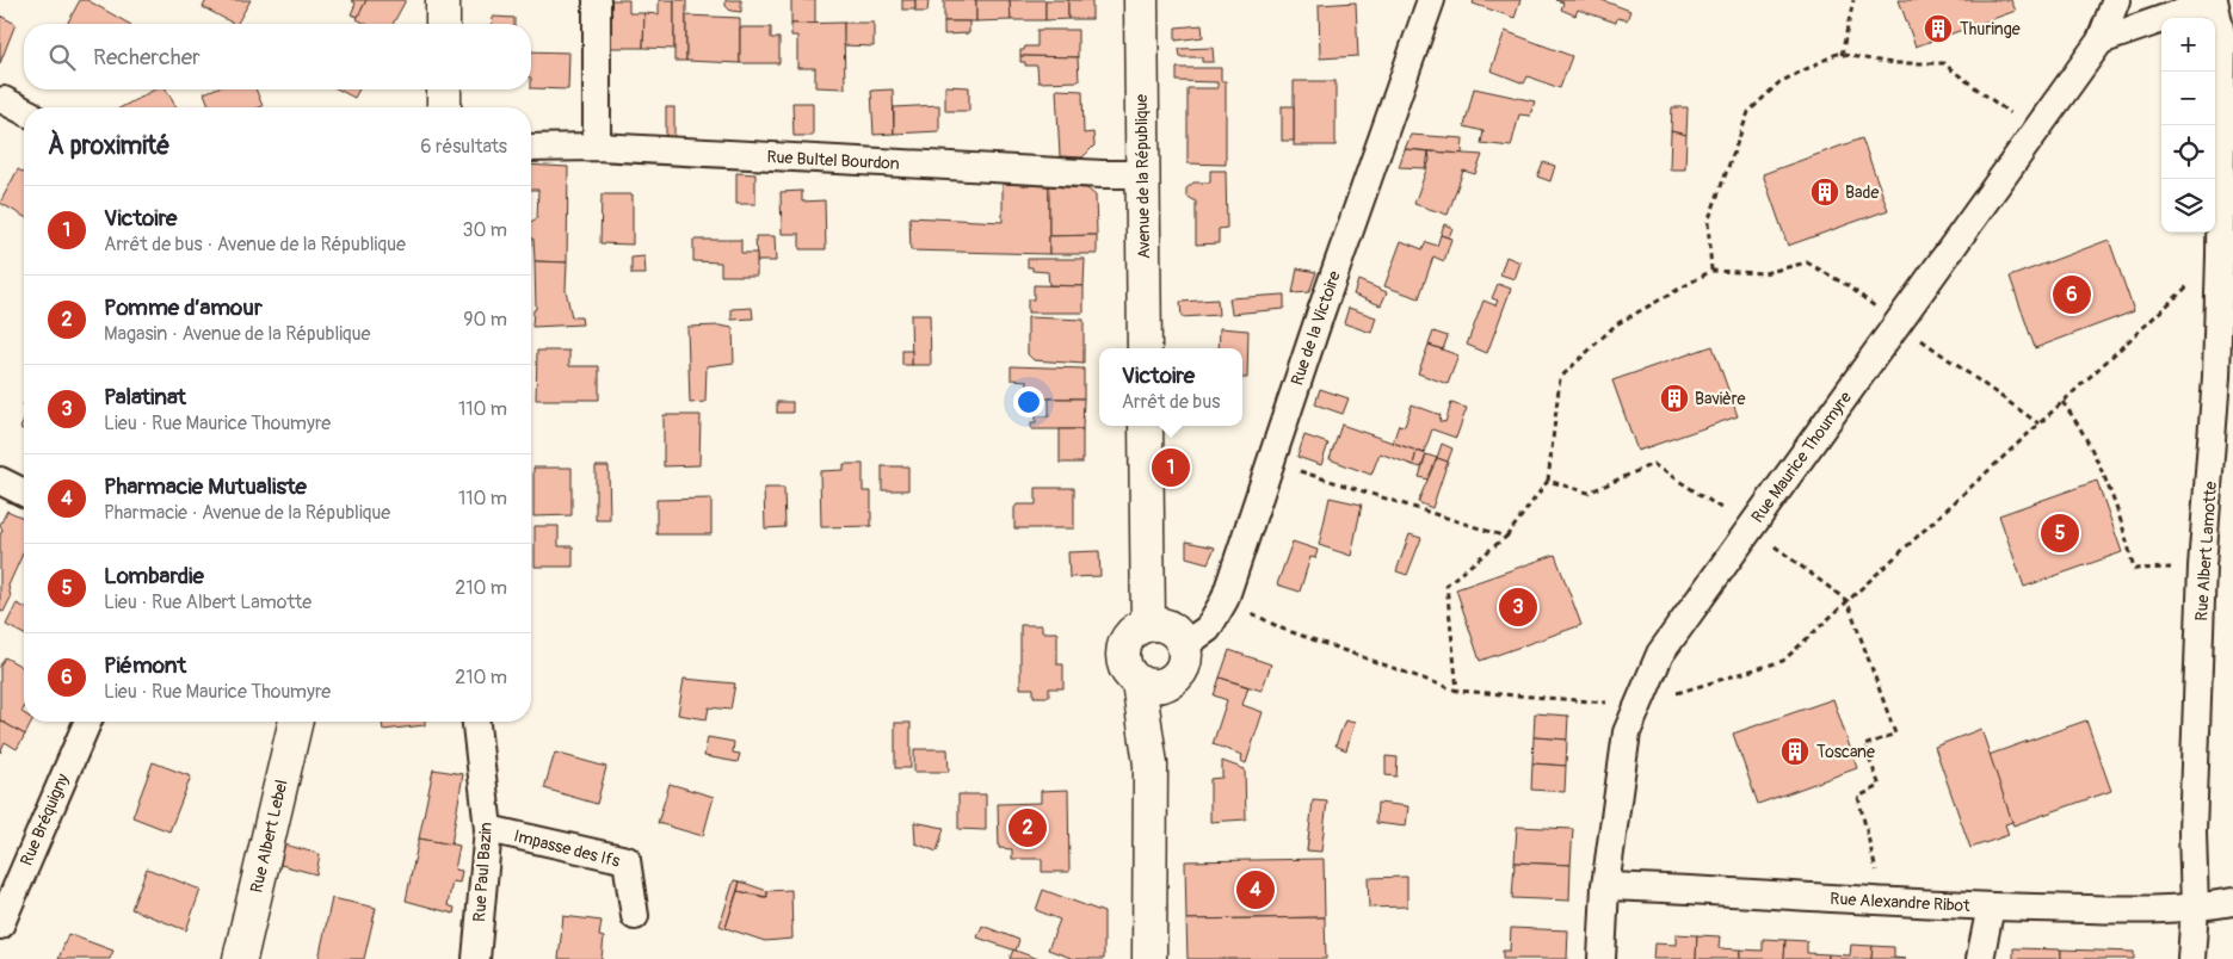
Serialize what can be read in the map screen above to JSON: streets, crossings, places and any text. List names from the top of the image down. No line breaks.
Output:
{"streets":{"main road":["Avenue de la République","Rue Albert Lebel"],"street":["Rue Bultel Bourdon","Rue de la Victoire","Rue Maurice Thoumyre","Rue Albert Lamotte","Rue Bréquigny","Impasse des Ifs","Rue Paul Bazin","Rue Alexandre Ribot"]},"crossings":[["Rue Bultel Bourdon","Avenue de la République"],["Rue Maurice Thoumyre","Rue Alexandre Ribot"],["Rue Albert Lamotte","Rue Alexandre Ribot"],["Impasse des Ifs","Rue Paul Bazin"]],"places":{"building":["Thuringe","Bade","Bavière","Toscane"]},"page":{"map_buttons":["+","−"],"search":"Rechercher","heading":["À proximité","6 résultats"],"list":[{"mark":"1","name":"Victoire","note":"Arrêt de bus · Avenue de la République","value":"30 m"},{"mark":"2","name":"Pomme d’amour","note":"Magasin · Avenue de la République","value":"90 m"},{"mark":"3","name":"Palatinat","note":"Lieu · Rue Maurice Thoumyre","value":"110 m"},{"mark":"4","name":"Pharmacie Mutualiste","note":"Pharmacie · Avenue de la République","value":"110 m"},{"mark":"5","name":"Lombardie","note":"Lieu · Rue Albert Lamotte","value":"210 m"},{"mark":"6","name":"Piémont","note":"Lieu · Rue Maurice Thoumyre","value":"210 m"}],"pins":["6","1","5","3","2","4"],"popup":["Victoire","Arrêt de bus"]}}
